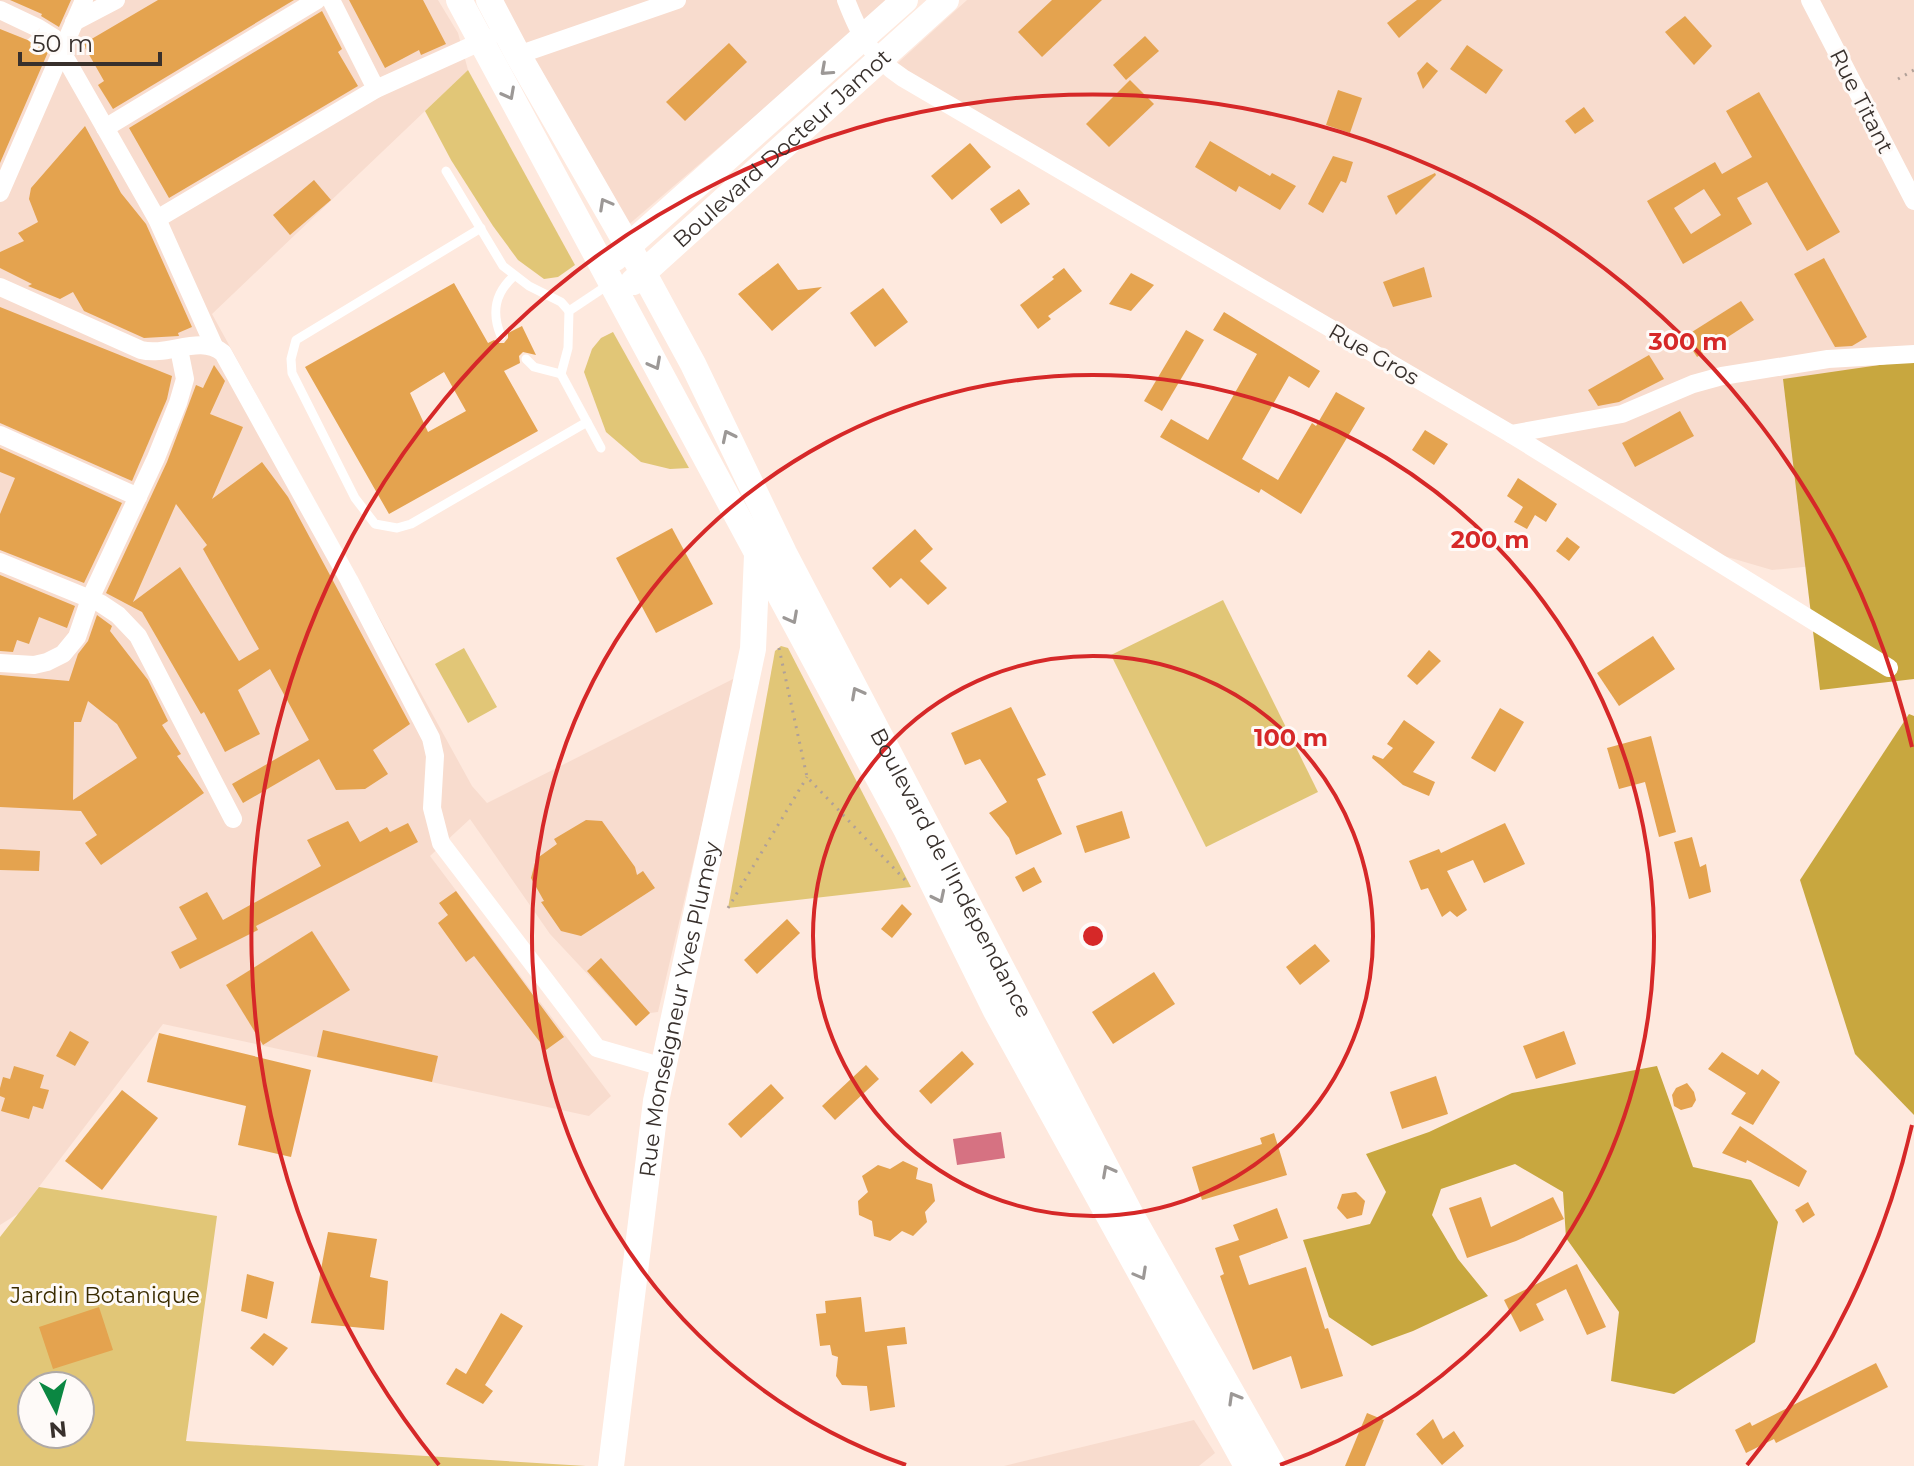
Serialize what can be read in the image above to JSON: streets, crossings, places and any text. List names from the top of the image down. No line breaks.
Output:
{"streets":{"main road":["Boulevard Docteur Jamot","Boulevard de l'Indépendance","Rue Monseigneur Yves Plumey"],"street":["Rue Titant","Rue Gros"]},"crossings":[["Boulevard Docteur Jamot","Rue Gros"],["Boulevard Docteur Jamot","Boulevard de l'Indépendance"],["Boulevard de l'Indépendance","Rue Monseigneur Yves Plumey"]],"parks":["Jardin Botanique"],"scale_bar":"50 m","north":"bottom","rings":["300 m","200 m","100 m"]}
